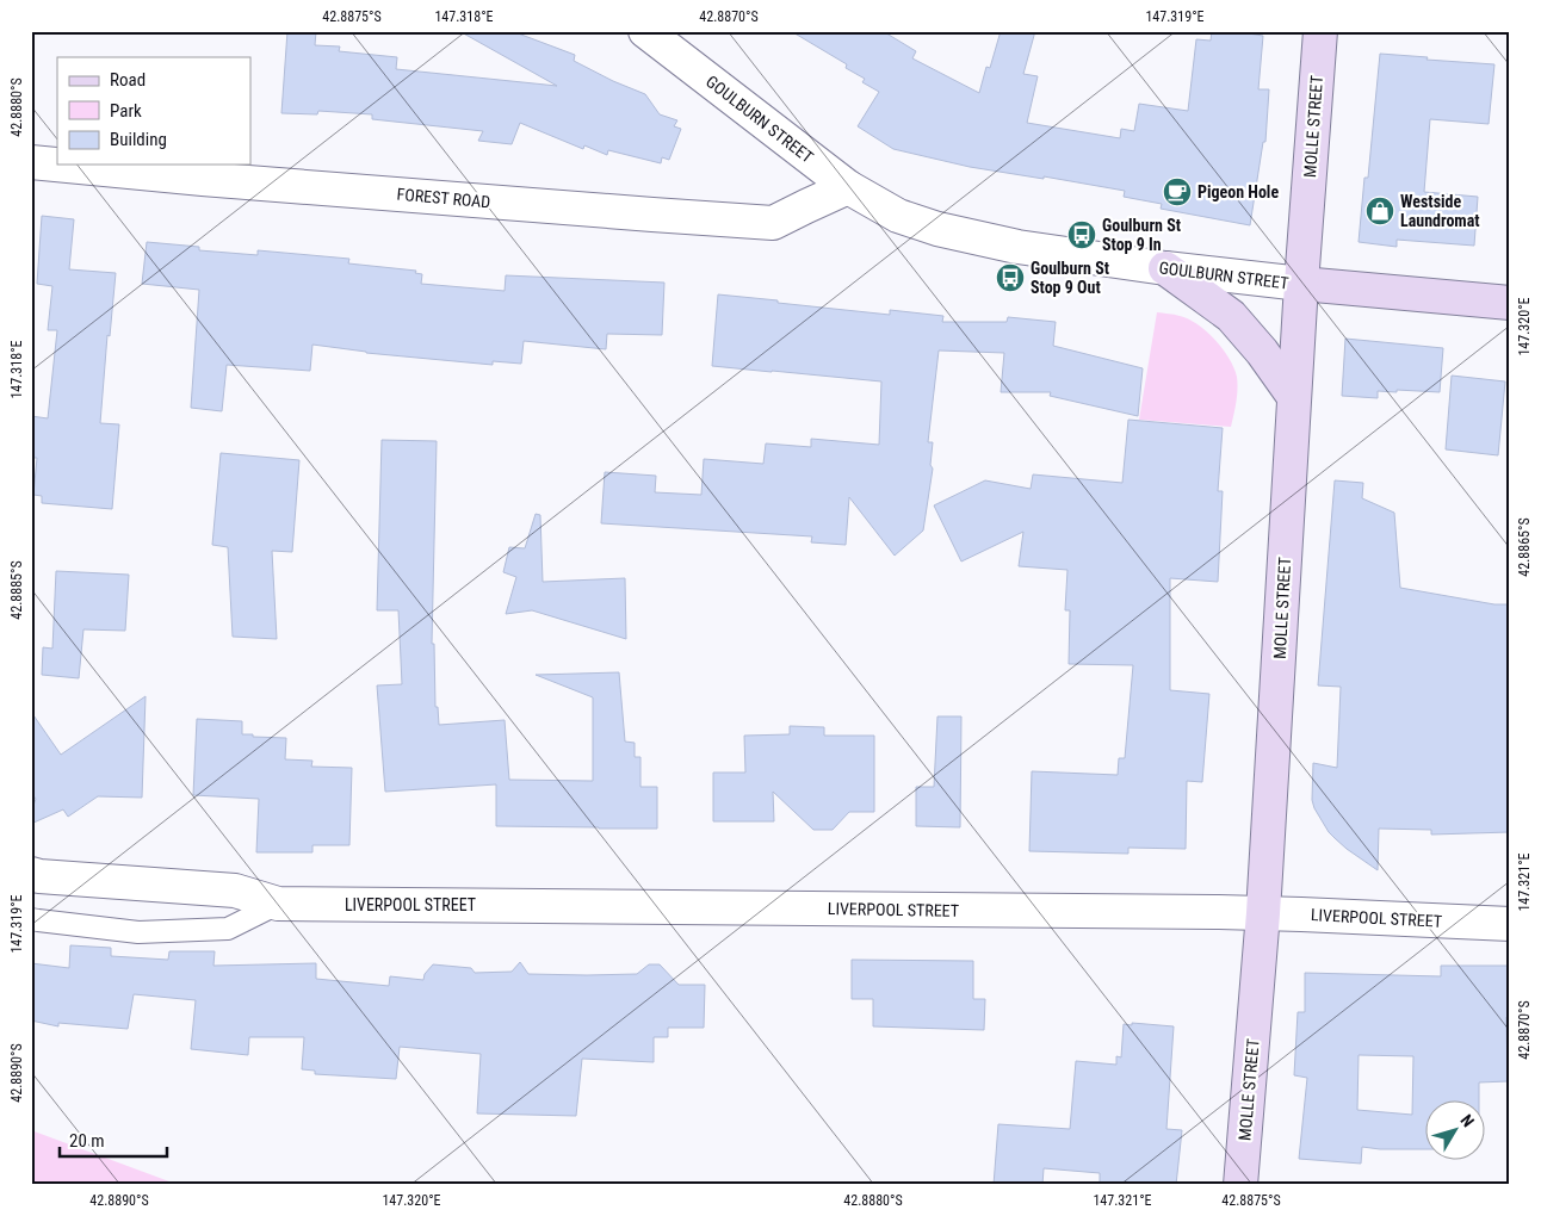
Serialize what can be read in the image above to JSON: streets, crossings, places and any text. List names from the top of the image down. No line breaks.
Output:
{"streets":{"street":["GOULBURN STREET","MOLLE STREET","FOREST ROAD","LIVERPOOL STREET"]},"crossings":[["GOULBURN STREET","MOLLE STREET"],["GOULBURN STREET","FOREST ROAD"],["MOLLE STREET","LIVERPOOL STREET"]],"places":{"cafe":["Pigeon Hole"],"shop":["Westside Laundromat"],"bus stop":["Goulburn St Stop 9 In","Goulburn St Stop 9 Out"]},"legend":["Road","Park","Building"],"scale_bar":"20 m","north":"top right","coordinates":["42.8875°S","147.318°E","42.8870°S","147.319°E","42.8880°S","147.320°E","42.8865°S","42.8885°S","147.321°E","42.8890°S"]}
